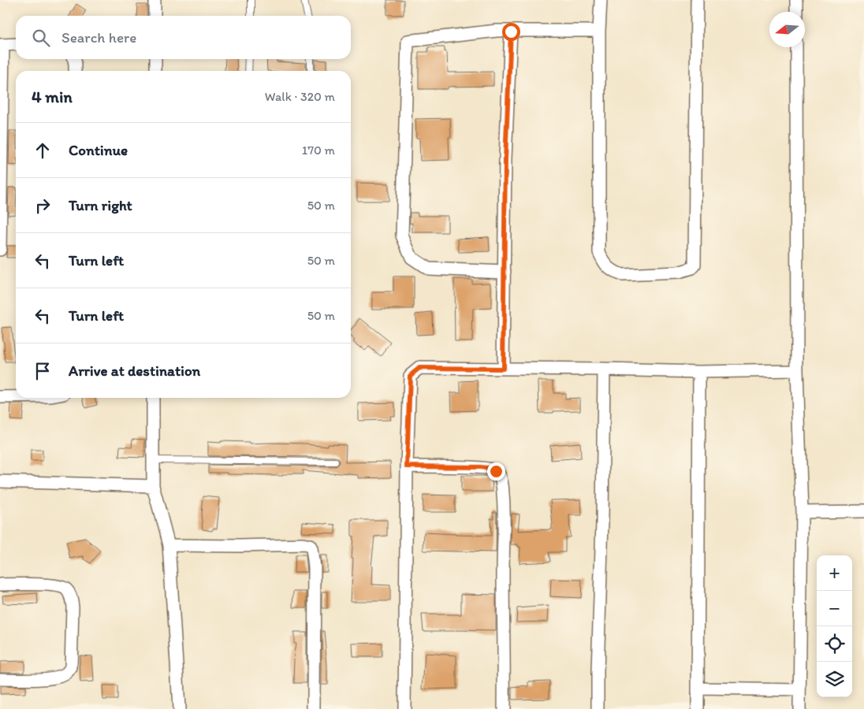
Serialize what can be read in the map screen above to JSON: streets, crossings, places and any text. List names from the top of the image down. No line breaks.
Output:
{"north":"left","page":{"search":"Search here","heading":["4 min","Walk · 320 m"],"list":[["Continue","170 m"],["Turn right","50 m"],["Turn left","50 m"],["Turn left","50 m"],"Arrive at destination"],"map_buttons":["+","−"]}}
